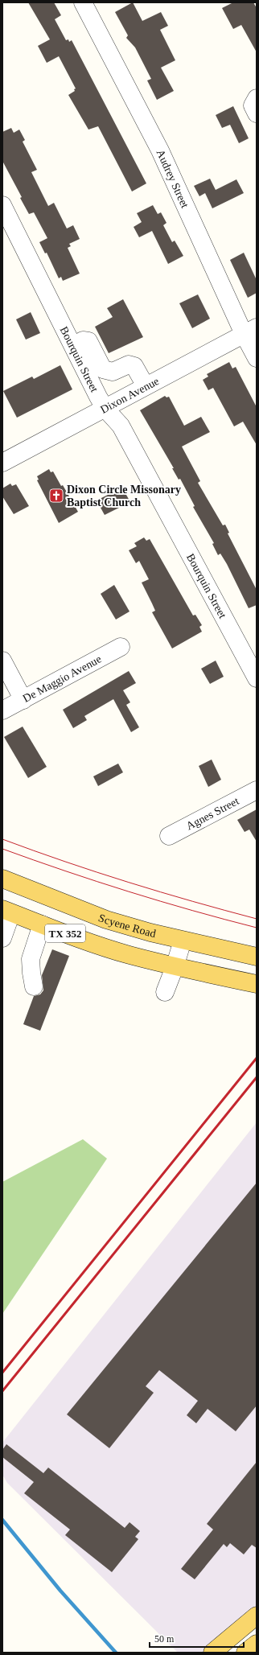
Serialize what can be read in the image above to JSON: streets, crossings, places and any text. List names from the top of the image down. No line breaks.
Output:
{"streets":{"main road":["Scyene Road","TX 352"],"street":["Audrey Street","Bourquin Street","Dixon Avenue","De Maggio Avenue","Agnes Street"]},"crossings":[["Audrey Street","Dixon Avenue"],["Bourquin Street","Dixon Avenue"]],"places":{"church":["Dixon Circle Missonary Baptist Church"]},"scale_bar":"50 m"}
